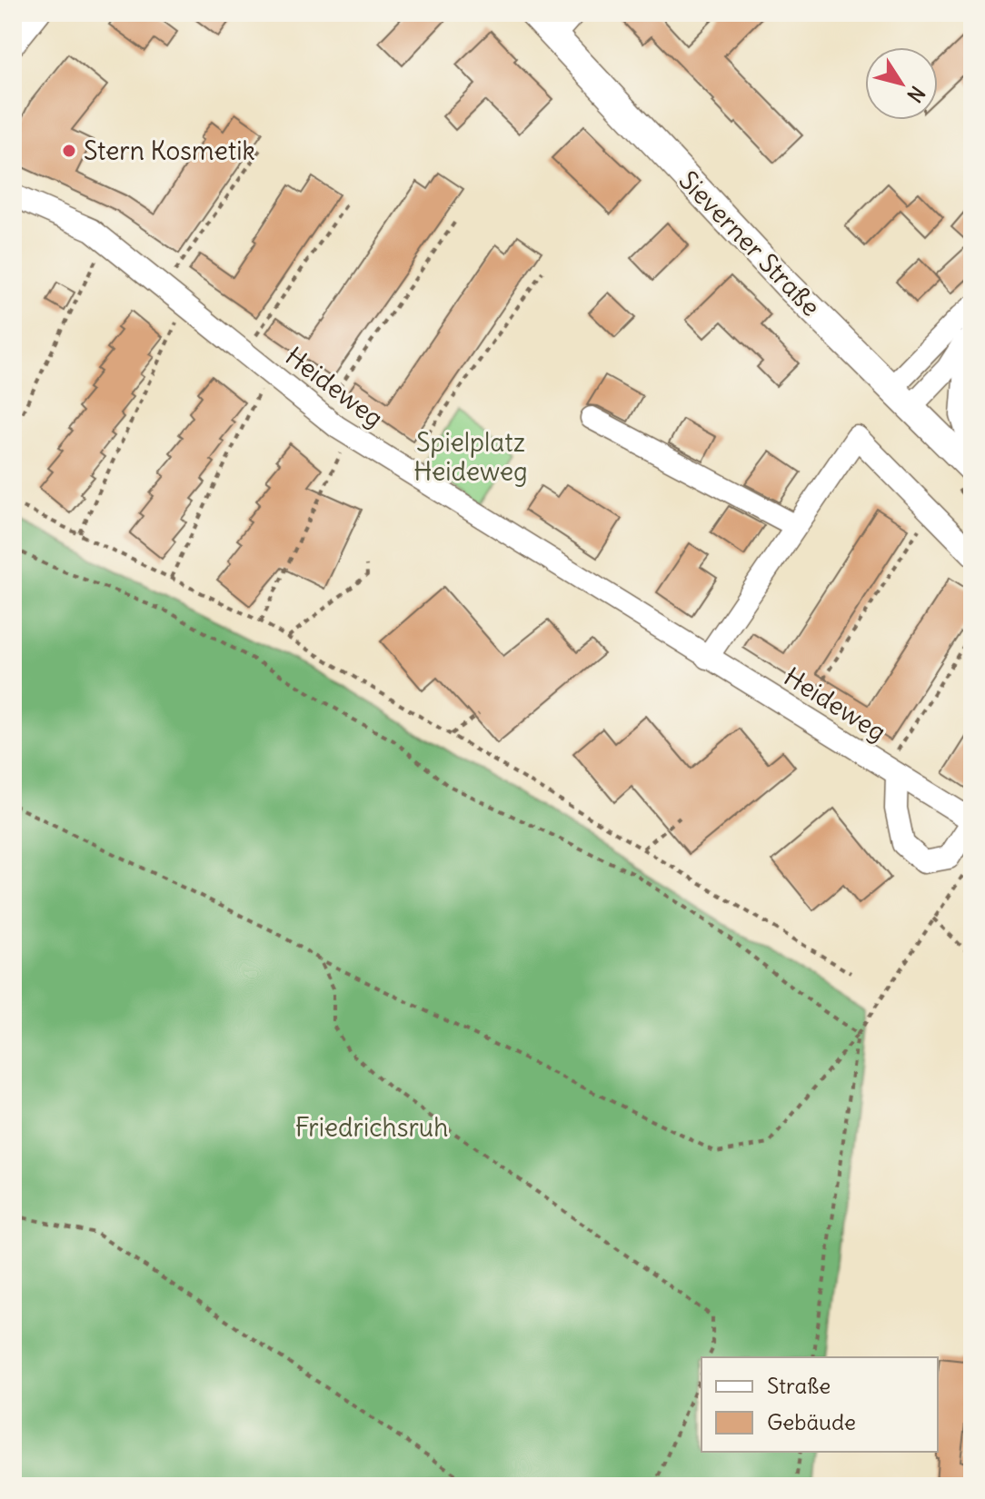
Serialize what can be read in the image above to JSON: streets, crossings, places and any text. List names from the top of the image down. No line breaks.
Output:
{"streets":{"main road":["Sieverner Straße"],"street":["Heideweg"]},"parks":["Spielplatz Heideweg","Friedrichsruh"],"places":["Stern Kosmetik"],"legend":["Straße","Gebäude"],"north":"bottom right"}
